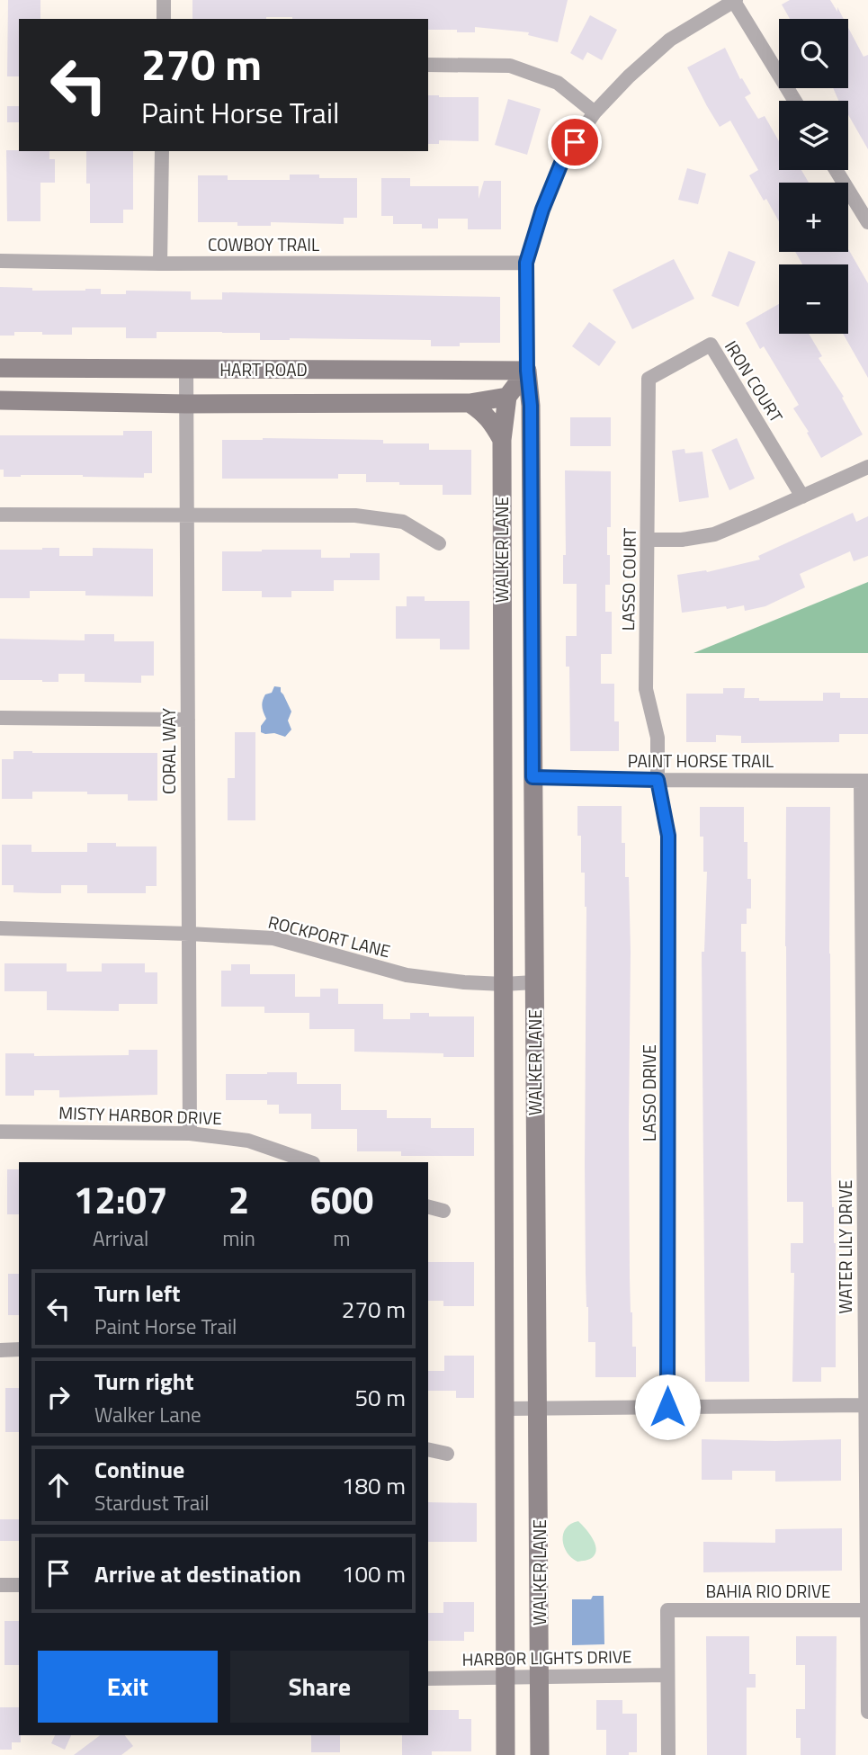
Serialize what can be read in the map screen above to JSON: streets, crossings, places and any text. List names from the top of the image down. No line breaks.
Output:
{"streets":{"street":["COWBOY TRAIL","HART ROAD","IRON COURT","WALKER LANE","LASSO COURT","CORAL WAY","PAINT HORSE TRAIL","ROCKPORT LANE","LASSO DRIVE","MISTY HARBOR DRIVE","WATER LILY DRIVE","BAHIA RIO DRIVE","HARBOR LIGHTS DRIVE"]},"crossings":[["HART ROAD","WALKER LANE"],["HART ROAD","CORAL WAY"],["IRON COURT","LASSO COURT"],["WALKER LANE","PAINT HORSE TRAIL"],["WALKER LANE","ROCKPORT LANE"],["WALKER LANE","HARBOR LIGHTS DRIVE"],["LASSO COURT","PAINT HORSE TRAIL"],["LASSO COURT","LASSO DRIVE"],["CORAL WAY","ROCKPORT LANE"],["CORAL WAY","MISTY HARBOR DRIVE"],["PAINT HORSE TRAIL","LASSO DRIVE"],["PAINT HORSE TRAIL","WATER LILY DRIVE"],["WATER LILY DRIVE","BAHIA RIO DRIVE"],["BAHIA RIO DRIVE","HARBOR LIGHTS DRIVE"]],"page":{"map_buttons":["+","−"],"turn":["270 m","Paint Horse Trail"],"eta":["12:07","Arrival","2","min","600","m"],"list":[{"name":"Turn left","note":"Paint Horse Trail","value":"270 m"},{"name":"Turn right","note":"Walker Lane","value":"50 m"},{"name":"Continue","note":"Stardust Trail","value":"180 m"},{"name":"Arrive at destination","value":"100 m"}],"buttons":["Exit","Share"]}}
